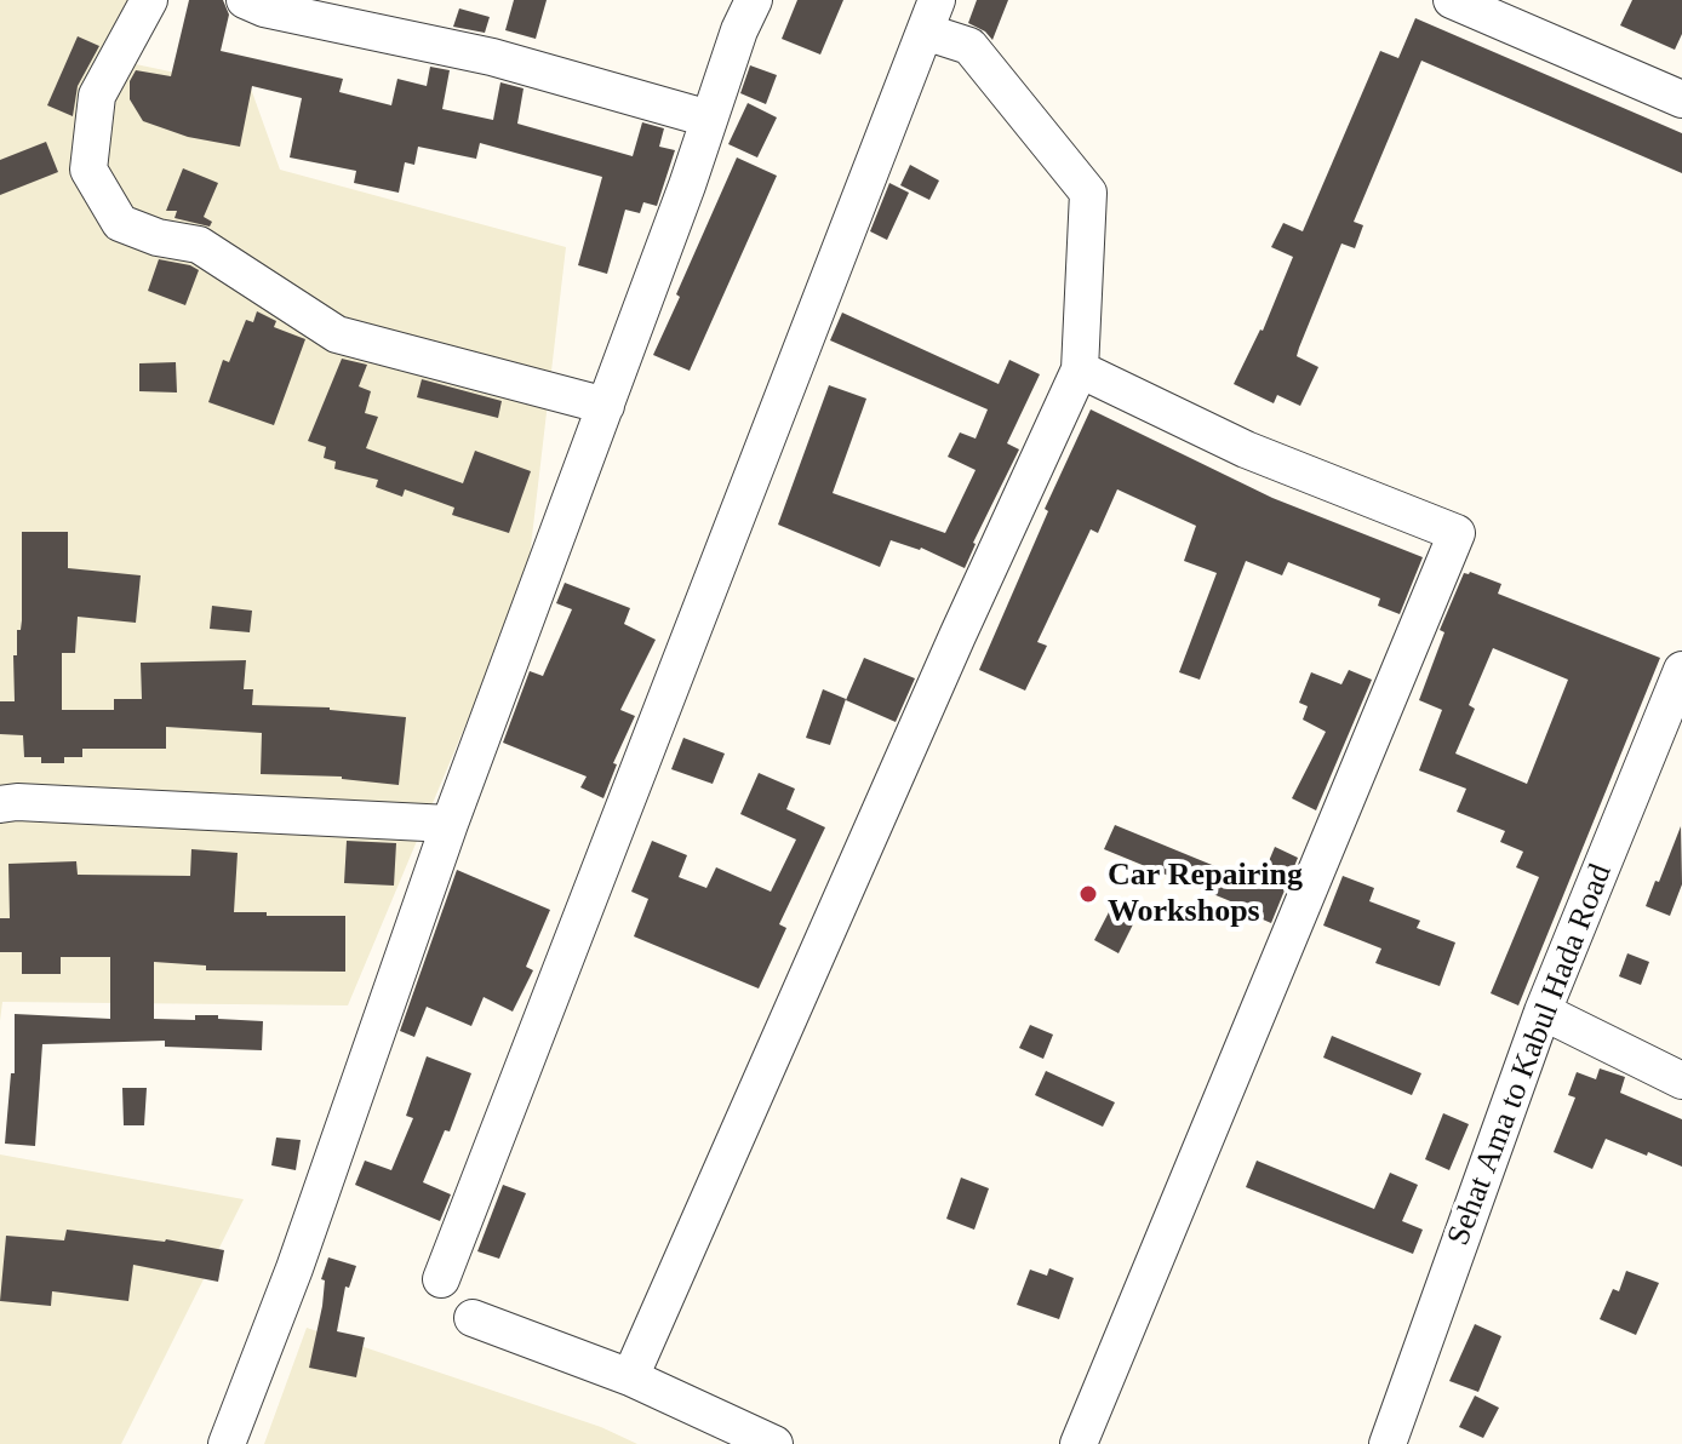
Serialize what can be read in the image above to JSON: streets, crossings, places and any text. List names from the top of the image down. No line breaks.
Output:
{"streets":{"street":["Sehat Ama to Kabul Hada Road"]},"places":["Car Repairing Workshops"]}
